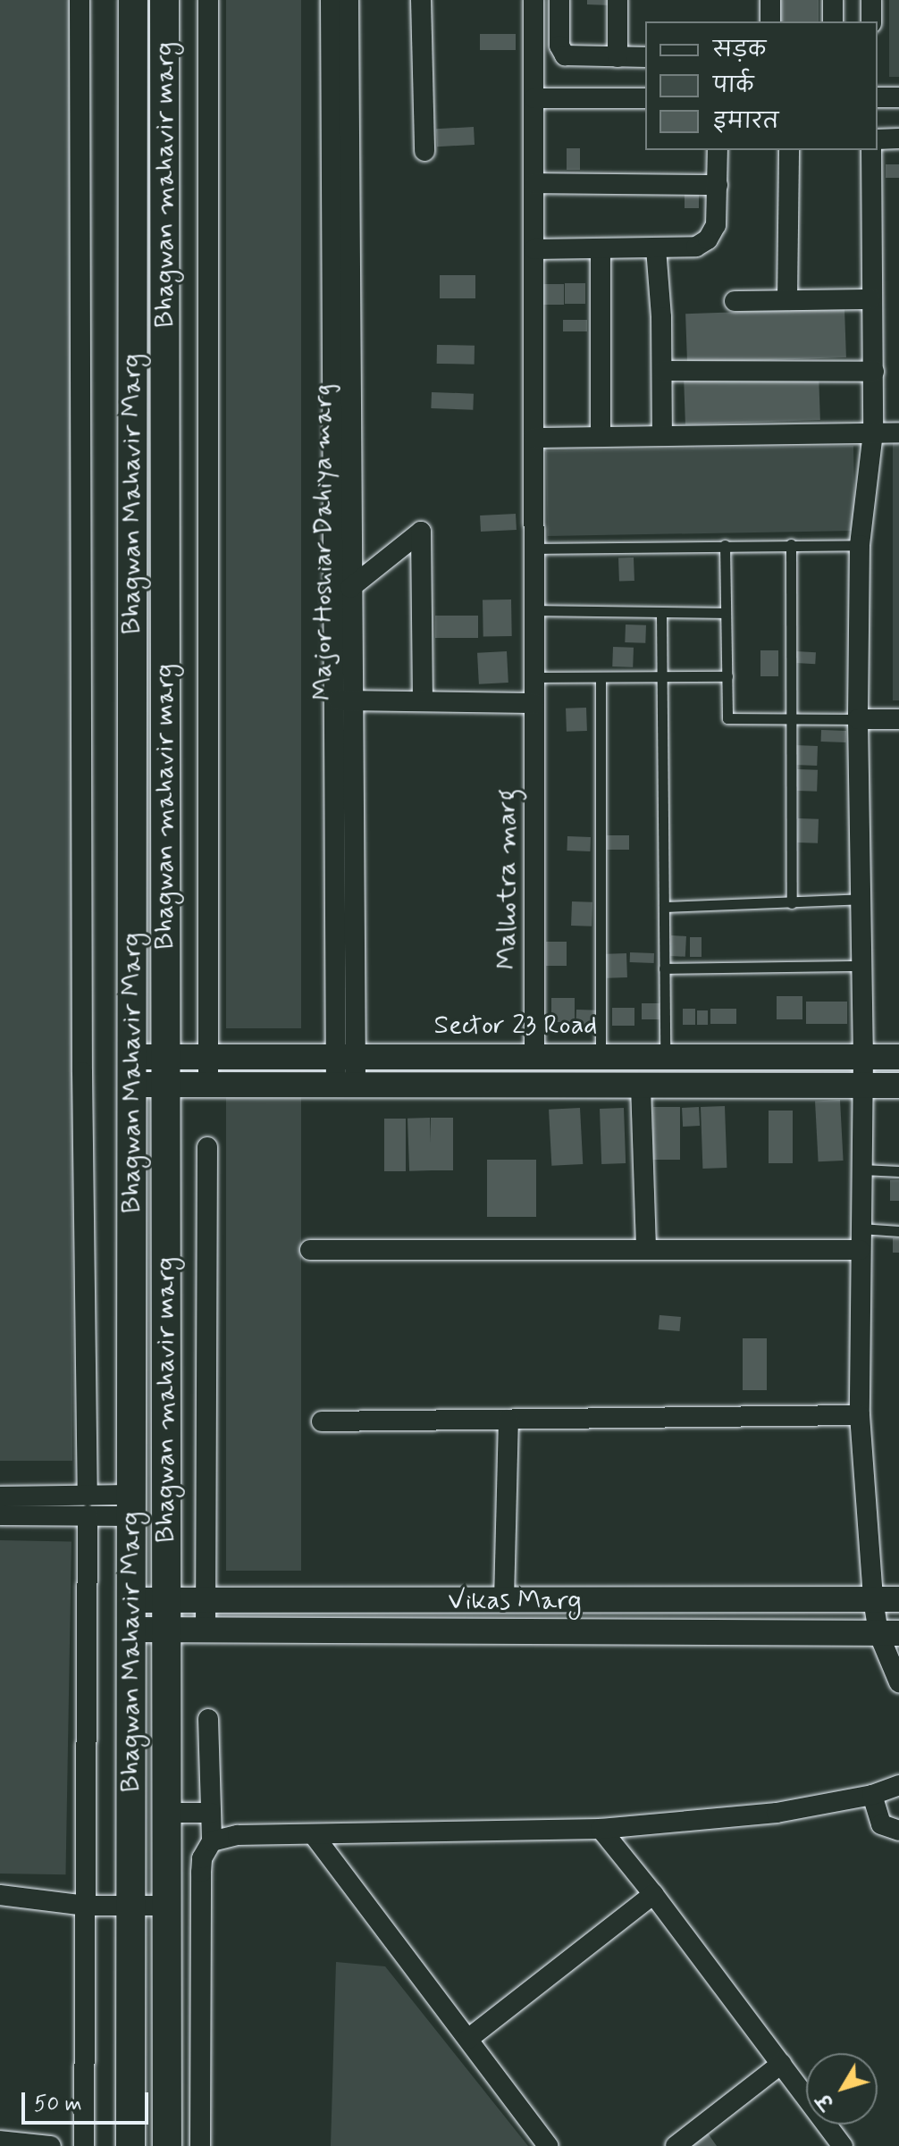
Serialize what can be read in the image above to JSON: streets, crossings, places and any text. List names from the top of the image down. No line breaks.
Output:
{"streets":{"main road":["Bhagwan mahavir marg","Bhagwan Mahavir Marg"],"street":["Major Hoshiar Dahiya marg","Malhotra marg","Sector 23 Road","Vikas Marg"]},"crossings":[["Bhagwan mahavir marg","Bhagwan Mahavir Marg"],["Bhagwan mahavir marg","Sector 23 Road"],["Bhagwan mahavir marg","Vikas Marg"],["Bhagwan Mahavir Marg","Sector 23 Road"],["Bhagwan Mahavir Marg","Vikas Marg"],["Major Hoshiar Dahiya marg","Sector 23 Road"],["Malhotra marg","Sector 23 Road"]],"legend":["सड़क","पार्क","इमारत"],"scale_bar":"50 m","north":"bottom left"}
